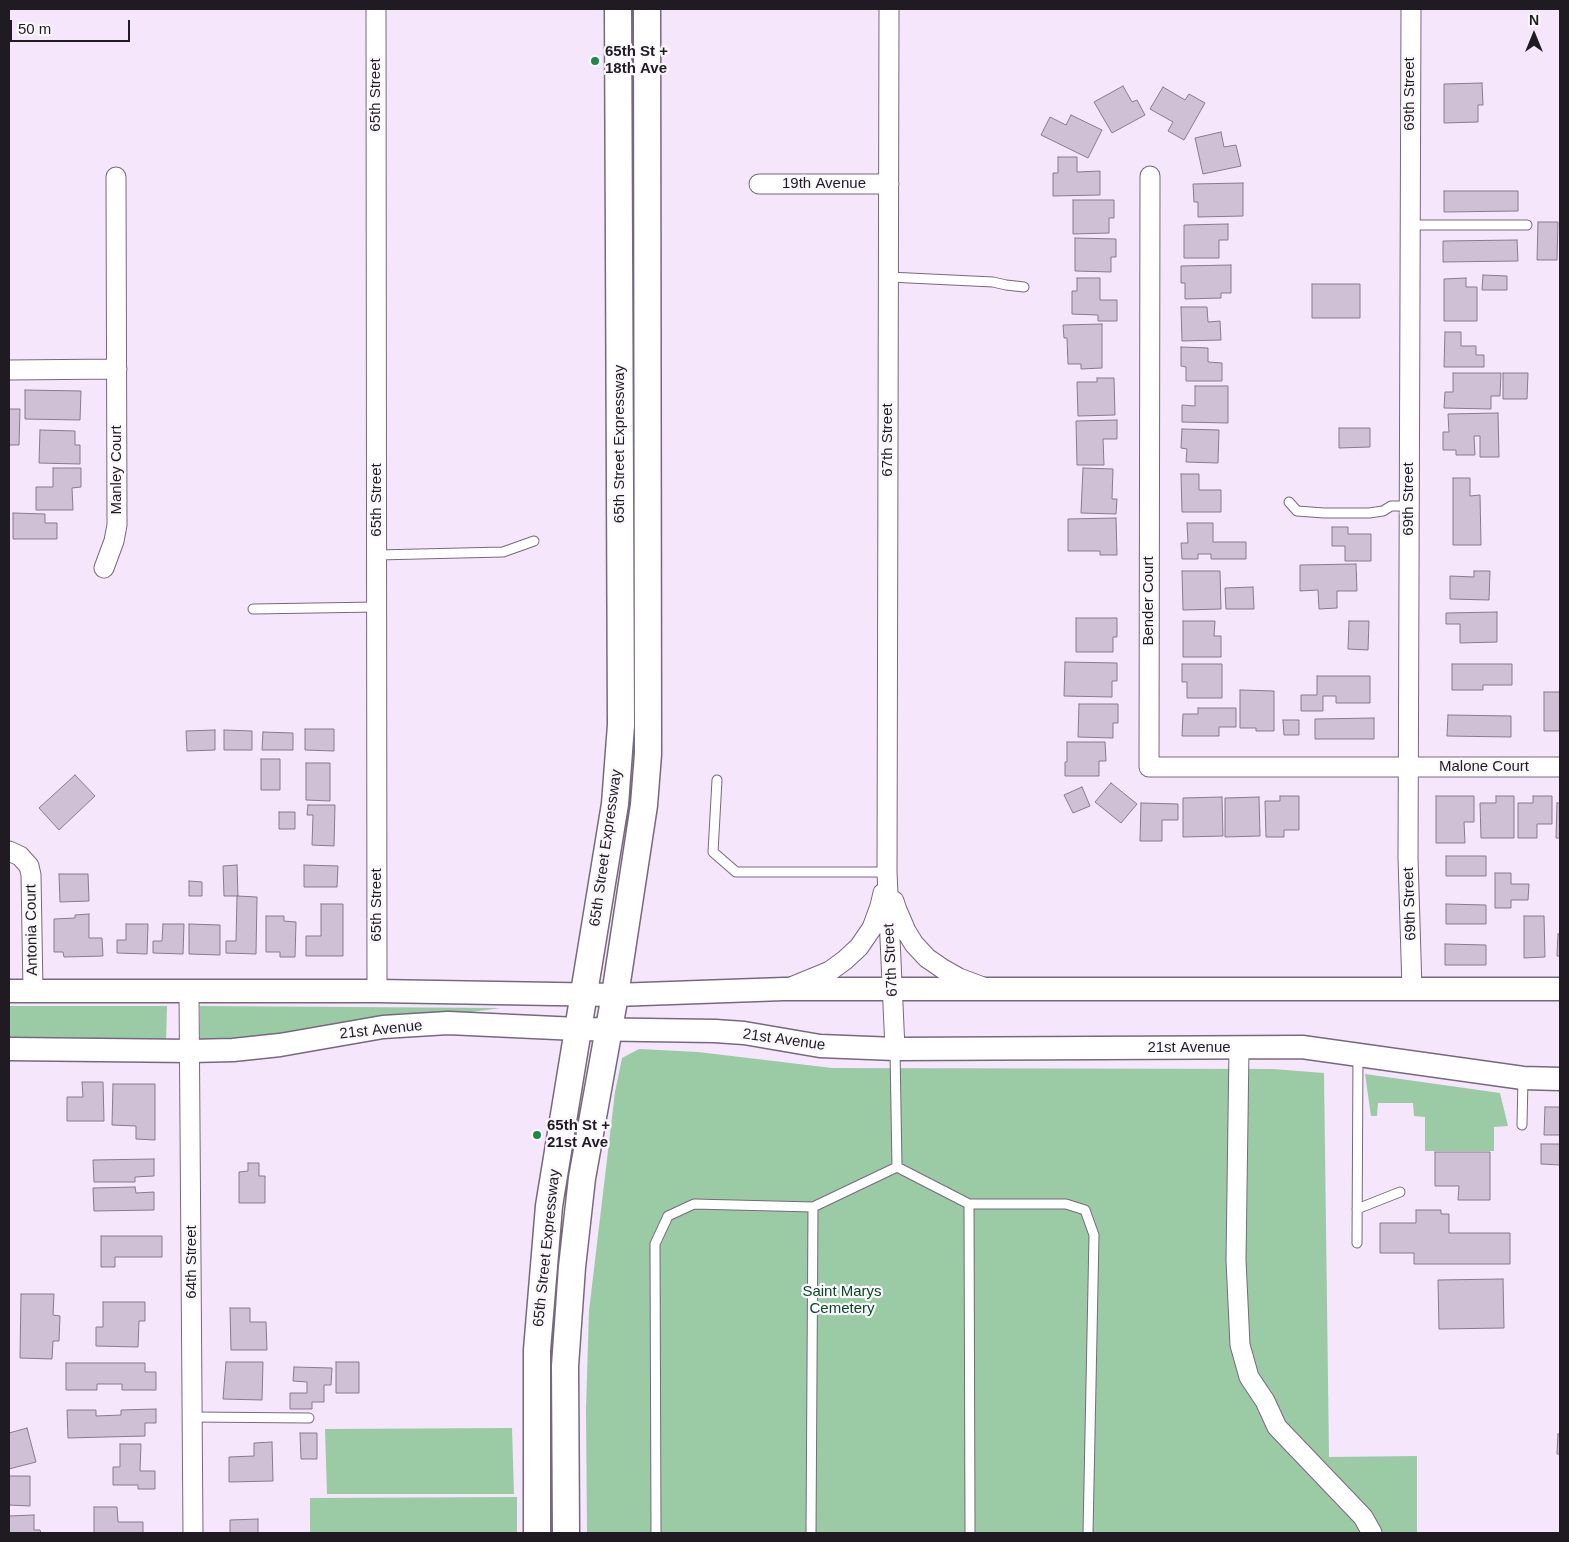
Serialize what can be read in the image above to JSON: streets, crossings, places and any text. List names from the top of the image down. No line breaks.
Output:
{"streets":{"main road":["65th Street Expressway"],"street":["69th Street","65th Street","19th Avenue","67th Street","Manley Court","Bender Court","Malone Court","Antonia Court","21st Avenue","64th Street"]},"crossings":[["69th Street","Bender Court"],["69th Street","Malone Court"],["19th Avenue","67th Street"],["67th Street","21st Avenue"],["65th Street Expressway","21st Avenue"],["Bender Court","Malone Court"],["21st Avenue","64th Street"]],"parks":["Saint Marys Cemetery"],"places":["65th St + 18th Ave","65th St + 21st Ave"],"scale_bar":"50 m","north":"top"}
